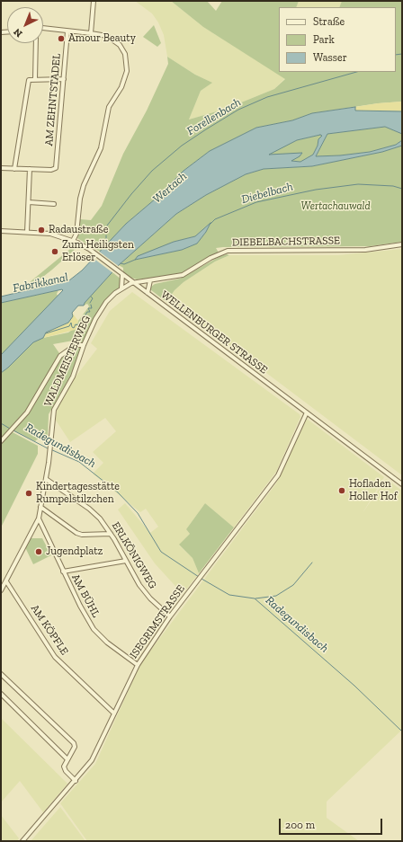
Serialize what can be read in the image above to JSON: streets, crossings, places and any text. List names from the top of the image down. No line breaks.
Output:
{"streets":{"street":["AM ZEHNTSTADEL","DIEBELBACHSTRASSE","WELLENBURGER STRASSE","WALDMEISTERWEG","ERLKÖNIGWEG","AM BÜHL","ISEGRIMSTRASSE","AM KÖPFLE"]},"crossings":[["DIEBELBACHSTRASSE","WELLENBURGER STRASSE"],["DIEBELBACHSTRASSE","WALDMEISTERWEG"],["WELLENBURGER STRASSE","WALDMEISTERWEG"],["WELLENBURGER STRASSE","ISEGRIMSTRASSE"],["WALDMEISTERWEG","ERLKÖNIGWEG"],["WALDMEISTERWEG","AM BÜHL"],["WALDMEISTERWEG","AM KÖPFLE"],["ERLKÖNIGWEG","ISEGRIMSTRASSE"],["AM BÜHL","ISEGRIMSTRASSE"],["ISEGRIMSTRASSE","AM KÖPFLE"]],"water":["Forellenbach","Wertach","Diebelbach","Fabrikkanal","Radegundisbach"],"parks":["Wertachauwald"],"places":["Amour Beauty","Radaustraße","Zum Heiligsten Erlöser","Hofladen Holler Hof","Kindertagesstätte Rumpelstilzchen","Jugendplatz"],"legend":["Straße","Park","Wasser"],"scale_bar":"200 m","north":"bottom left"}
